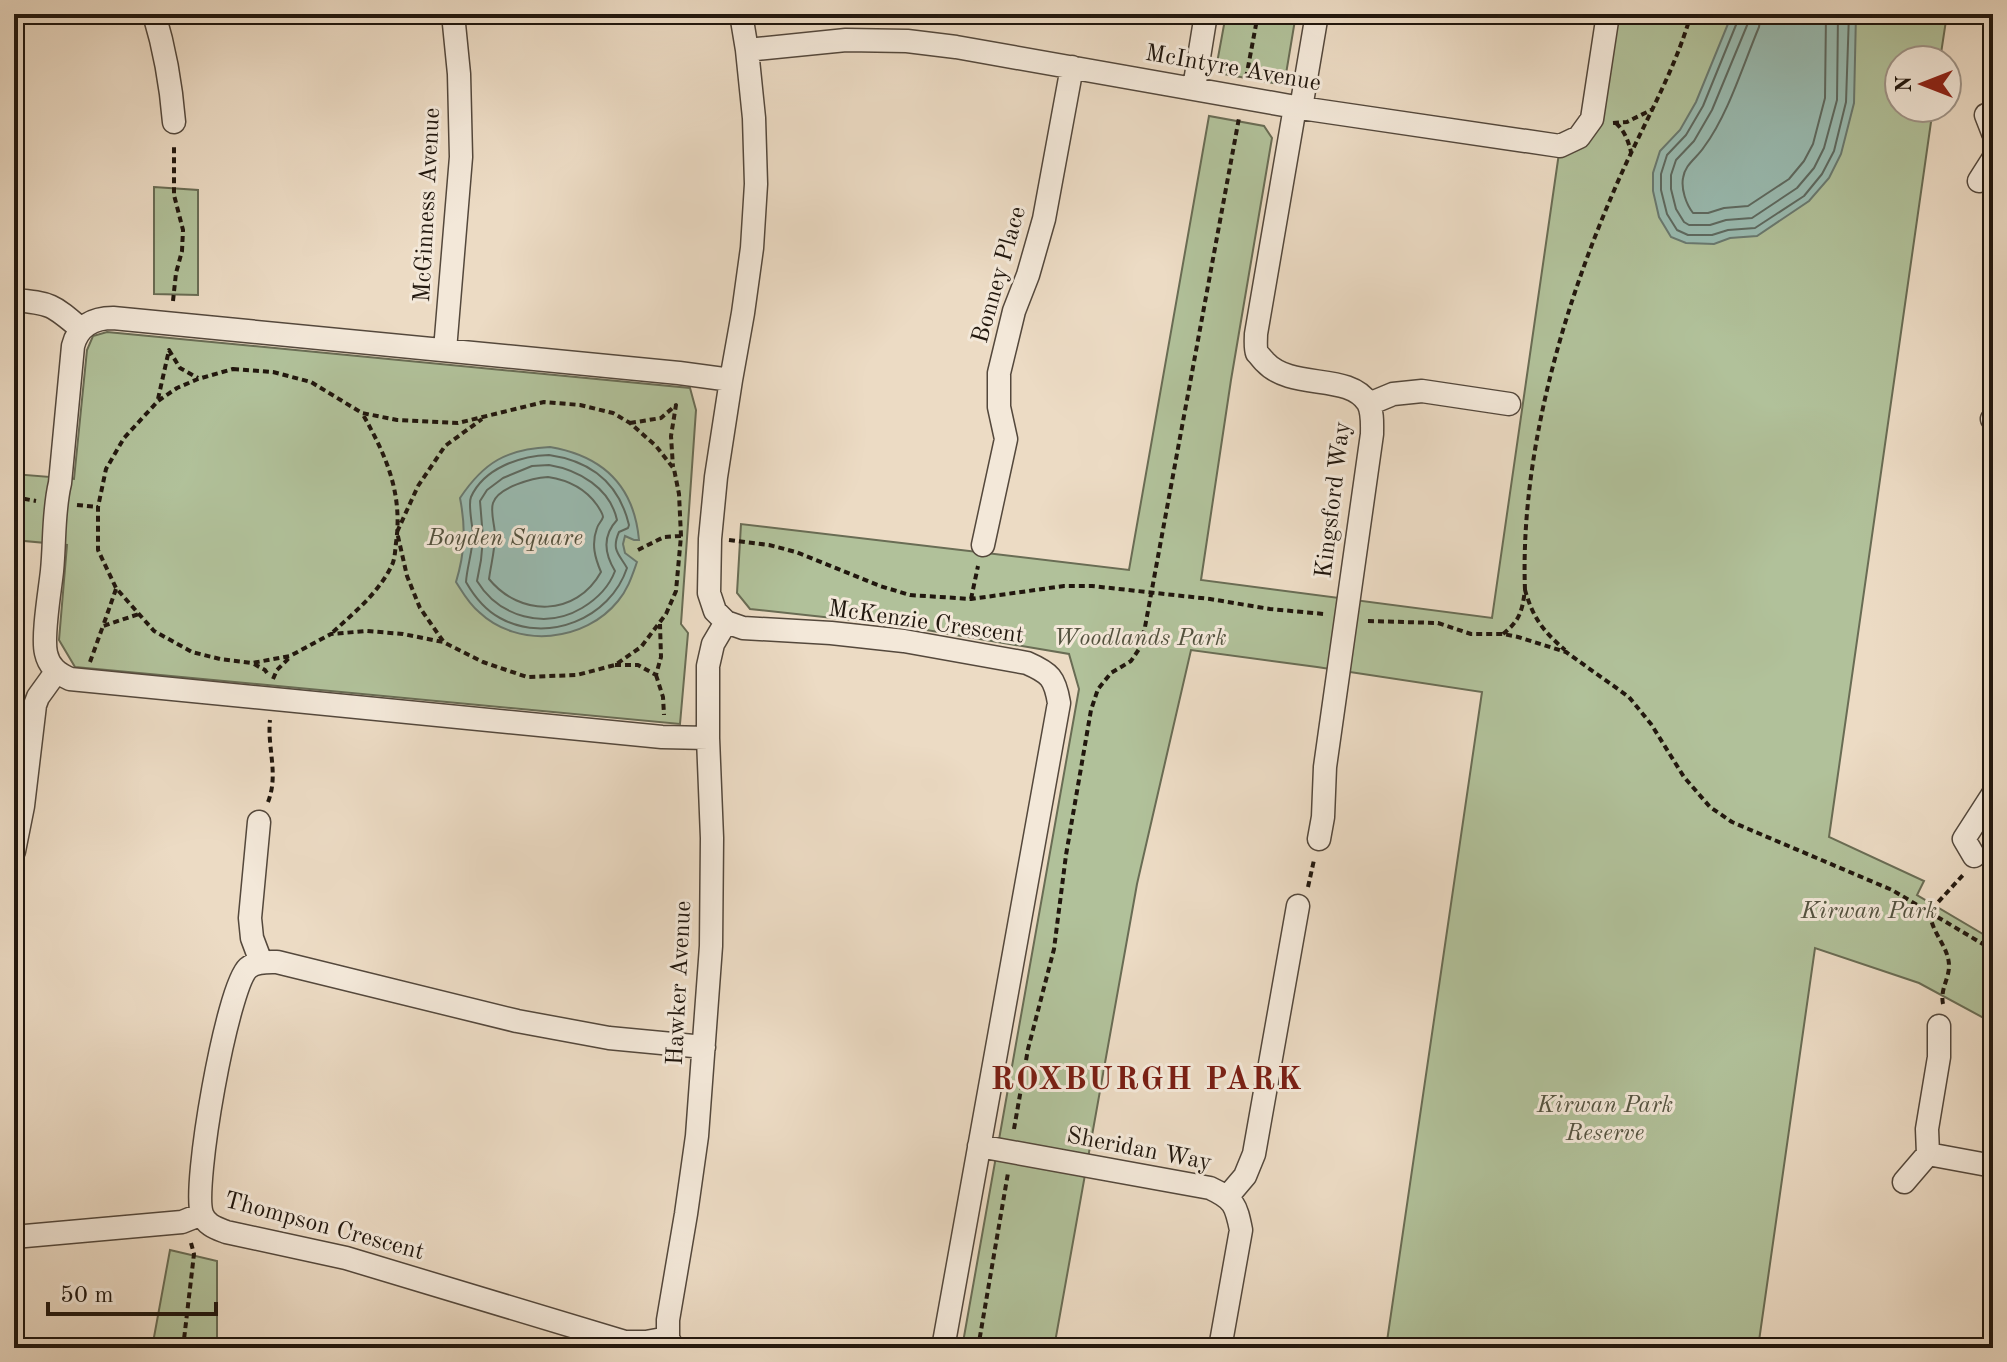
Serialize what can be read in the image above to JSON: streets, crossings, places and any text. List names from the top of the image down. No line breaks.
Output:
{"streets":{"street":["McIntyre Avenue","McGinness Avenue","Bonney Place","Kingsford Way","McKenzie Crescent","Hawker Avenue","Sheridan Way","Thompson Crescent"]},"crossings":[["McIntyre Avenue","Bonney Place"],["McIntyre Avenue","Kingsford Way"],["McKenzie Crescent","Hawker Avenue"],["McKenzie Crescent","Sheridan Way"],["Hawker Avenue","Thompson Crescent"]],"districts":["ROXBURGH PARK"],"parks":["Boyden Square","Woodlands Park","Kirwan Park","Kirwan Park Reserve"],"scale_bar":"50 m","north":"left"}
